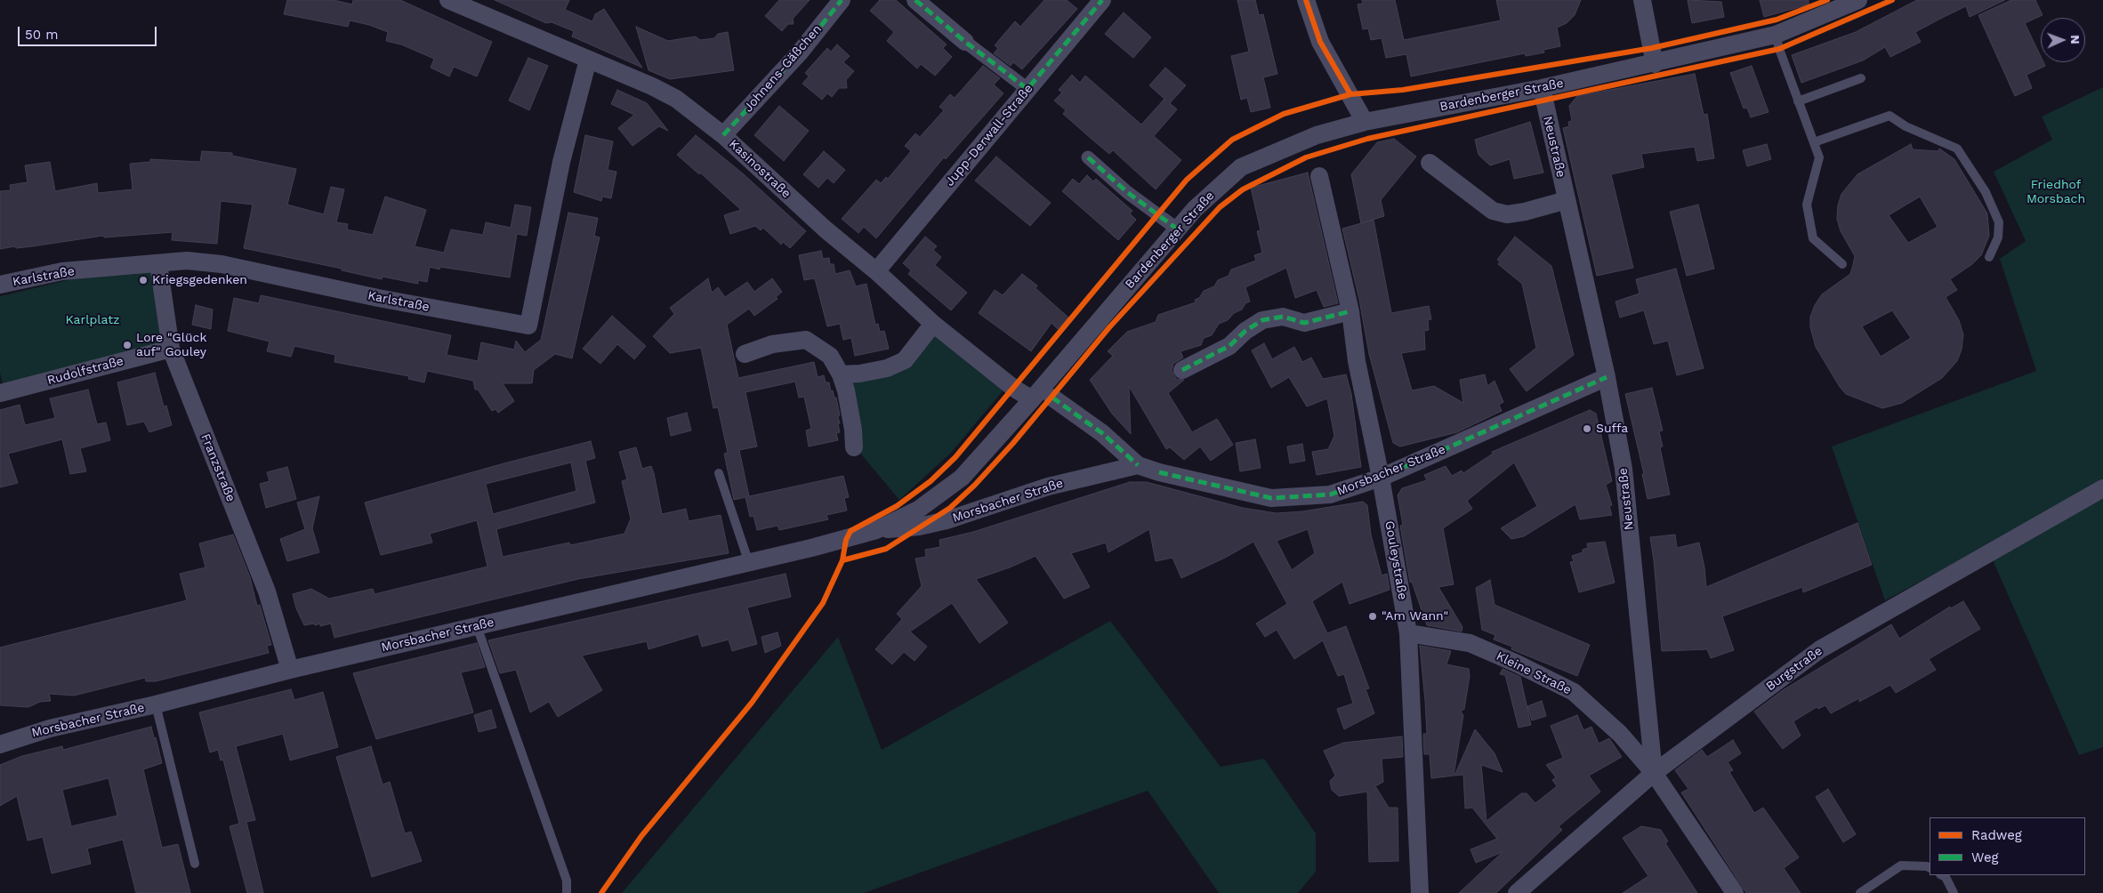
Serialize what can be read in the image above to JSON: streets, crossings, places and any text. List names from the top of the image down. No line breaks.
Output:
{"streets":{"street":["Johnens-Gäßchen","Bardenberger Straße","Jupp-Derwall-Straße","Neustraße","Kasinostraße","Karlstraße","Rudolfstraße","Franzstraße","Morsbacher Straße","Gouleystraße","Burgstraße","Kleine Straße"]},"crossings":[["Johnens-Gäßchen","Kasinostraße"],["Bardenberger Straße","Neustraße"],["Bardenberger Straße","Kasinostraße"],["Bardenberger Straße","Morsbacher Straße"],["Jupp-Derwall-Straße","Kasinostraße"],["Neustraße","Morsbacher Straße"],["Neustraße","Burgstraße"],["Neustraße","Kleine Straße"],["Kasinostraße","Karlstraße"],["Karlstraße","Franzstraße"],["Rudolfstraße","Franzstraße"],["Franzstraße","Morsbacher Straße"],["Morsbacher Straße","Gouleystraße"],["Gouleystraße","Kleine Straße"],["Burgstraße","Kleine Straße"]],"parks":["Friedhof Morsbach","Karlplatz"],"places":["Kriegsgedenken","Lore \"Glück auf\" Gouley","Suffa","\"Am Wann\""],"legend":["Radweg","Weg"],"scale_bar":"50 m","north":"right"}
